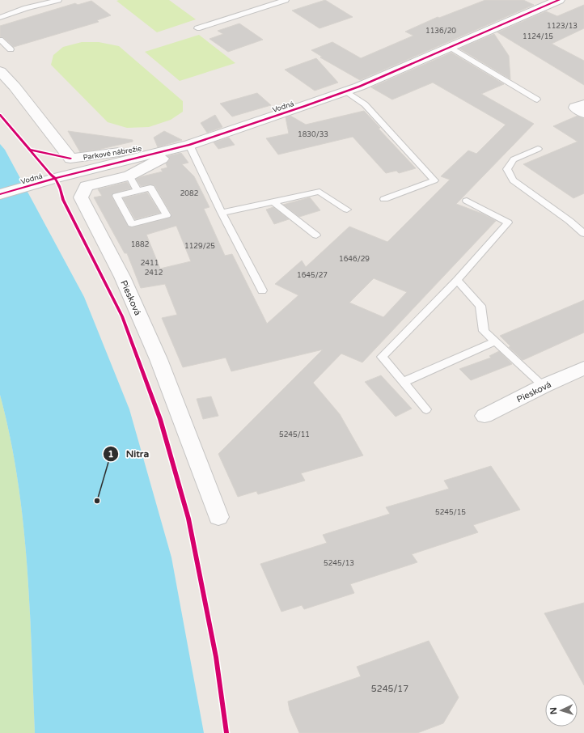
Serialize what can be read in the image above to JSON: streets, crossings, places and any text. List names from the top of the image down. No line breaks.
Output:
{"streets":{"street":["Vodná","Parkové nábrežie","Piesková"]},"crossings":[["Vodná","Parkové nábrežie"],["Vodná","Piesková"],["Parkové nábrežie","Piesková"]],"places":["Nitra"],"house_numbers":["1123/13","1136/20","1124/15","1830/33","2082","1882","1129/25","1646/29","2411","2412","1645/27","5245/11","5245/15","5245/13","5245/17"],"north":"left"}
